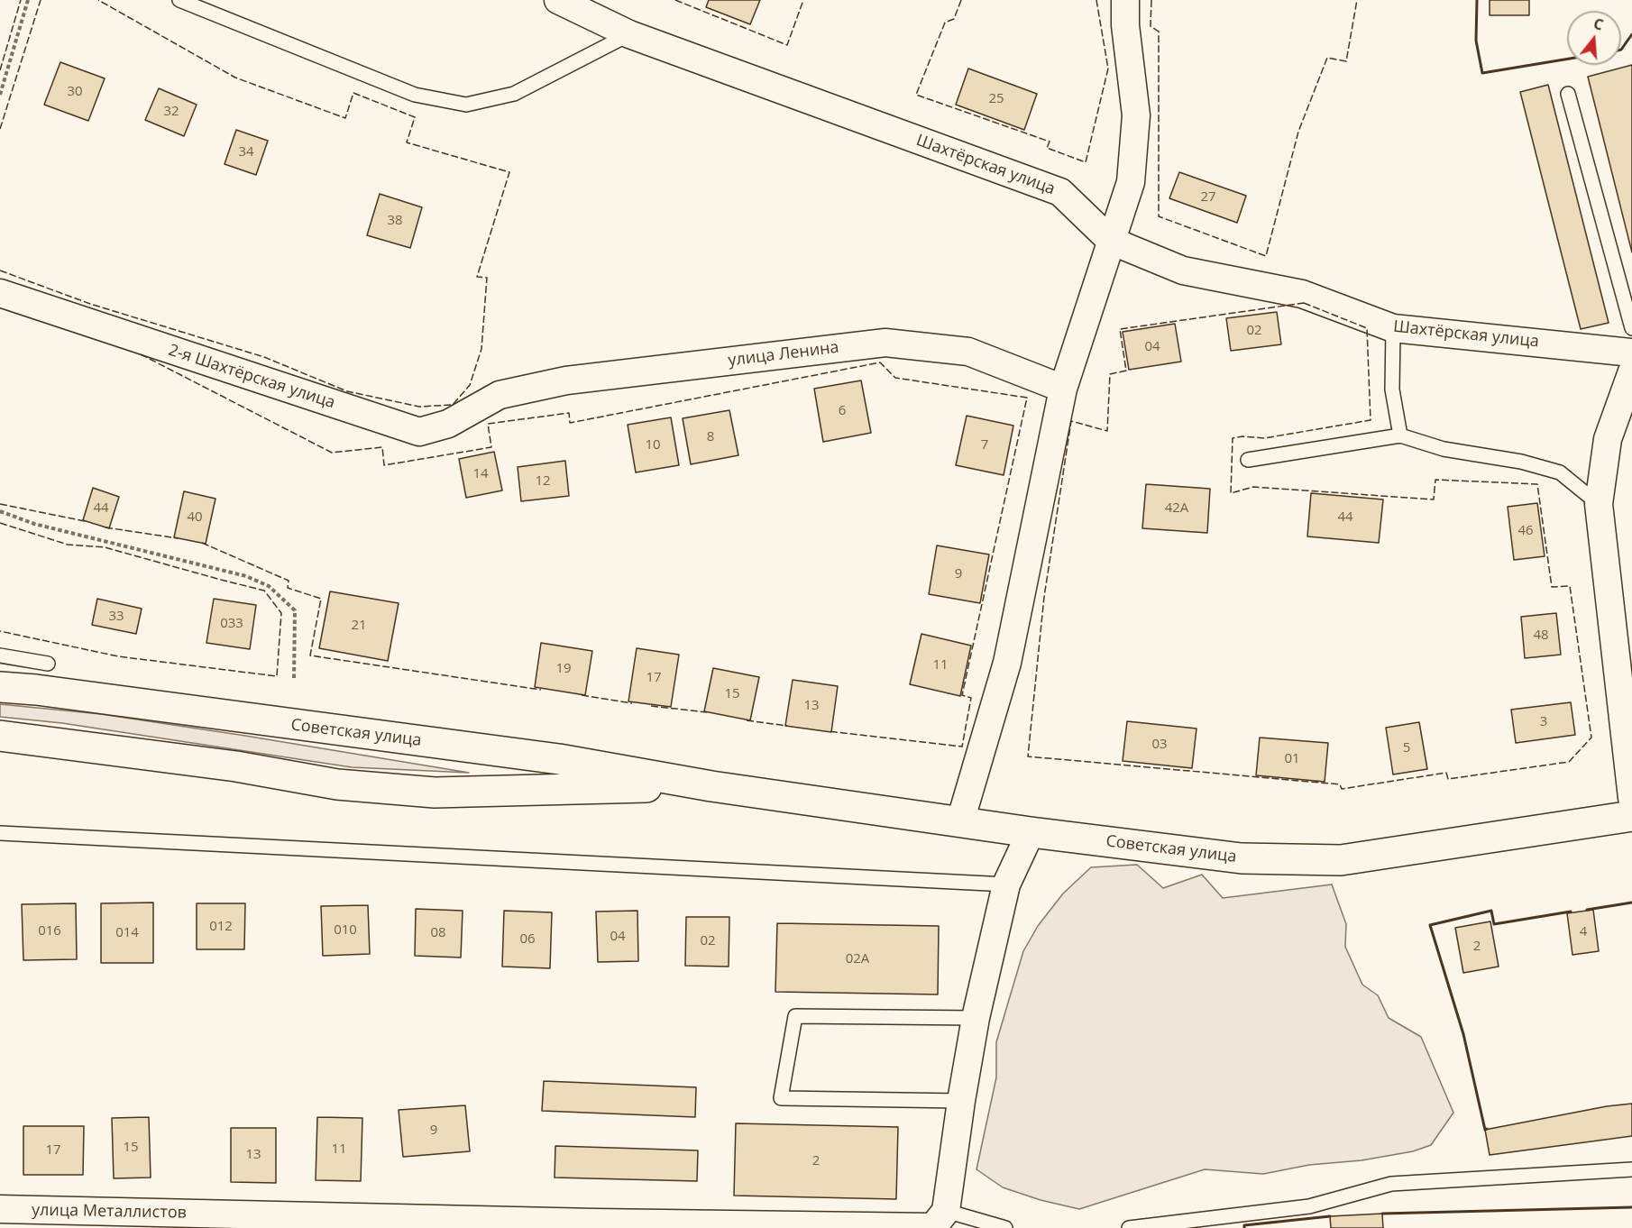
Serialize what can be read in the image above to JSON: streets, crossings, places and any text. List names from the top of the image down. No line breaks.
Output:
{"streets":{"main road":["Советская улица"],"street":["Шахтёрская улица","улица Ленина","2-я Шахтёрская улица","улица Металлистов"]},"crossings":[["улица Ленина","2-я Шахтёрская улица"]],"house_numbers":["30","25","32","34","27","38","02","04","6","8","10","7","14","12","44","42А","40","44","46","9","33","033","21","48","11","19","17","15","13","3","03","5","01","012","010","016","4","014","08","04","06","02","2","02А","9","15","11","17","13","2"],"north":"top"}
